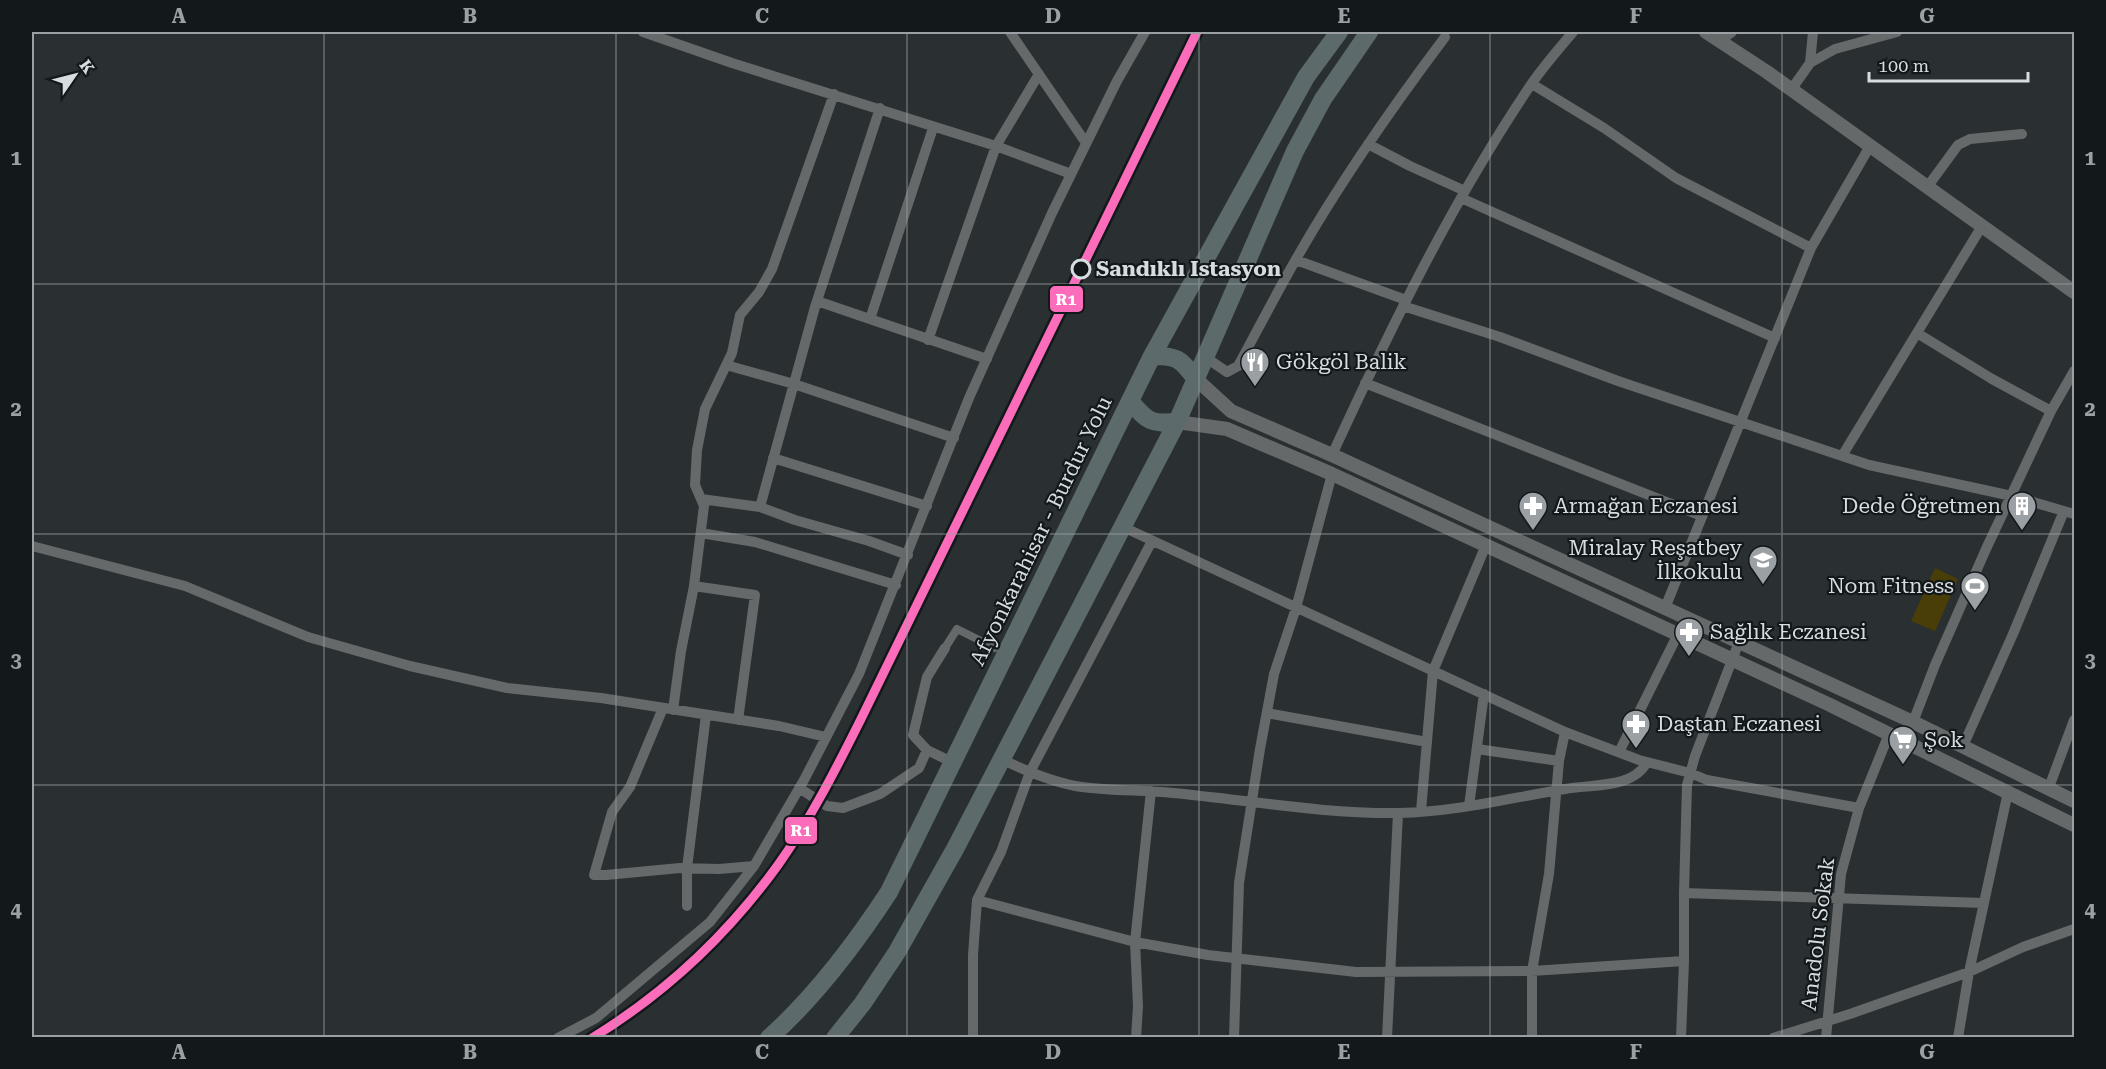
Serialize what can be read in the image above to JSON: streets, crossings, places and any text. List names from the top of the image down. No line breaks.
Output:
{"streets":{"highway":["Afyonkarahisar - Burdur Yolu"],"street":["Anadolu Sokak"]},"places":{"other":["Sandıklı Istasyon"],"restaurant":["Gökgöl Balik"],"pharmacy":["Armağan Eczanesi","Sağlık Eczanesi","Daştan Eczanesi"],"building":["Dede Öğretmen"],"school or university":["Miralay Reşatbey İlkokulu"],"sports":["Nom Fitness"],"supermarket":["Şok"]},"lines":["transit line R1"],"scale_bar":"100 m","north":"top right","grid":{"columns":["A","B","C","D","E","F","G"],"rows":["1","2","3","4"]}}
